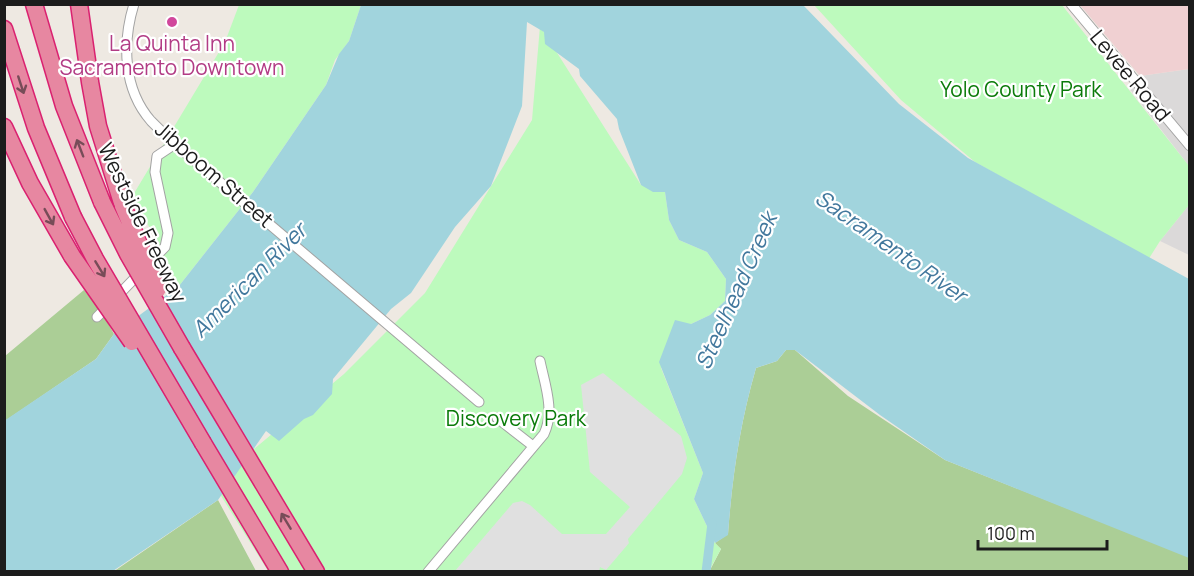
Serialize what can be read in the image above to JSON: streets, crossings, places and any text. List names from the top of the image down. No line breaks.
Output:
{"streets":{"highway":["Westside Freeway"],"street":["Levee Road","Jibboom Street"]},"water":["Sacramento River","American River","Steelhead Creek"],"parks":["Yolo County Park","Discovery Park"],"places":["La Quinta Inn Sacramento Downtown"],"scale_bar":"100 m"}
